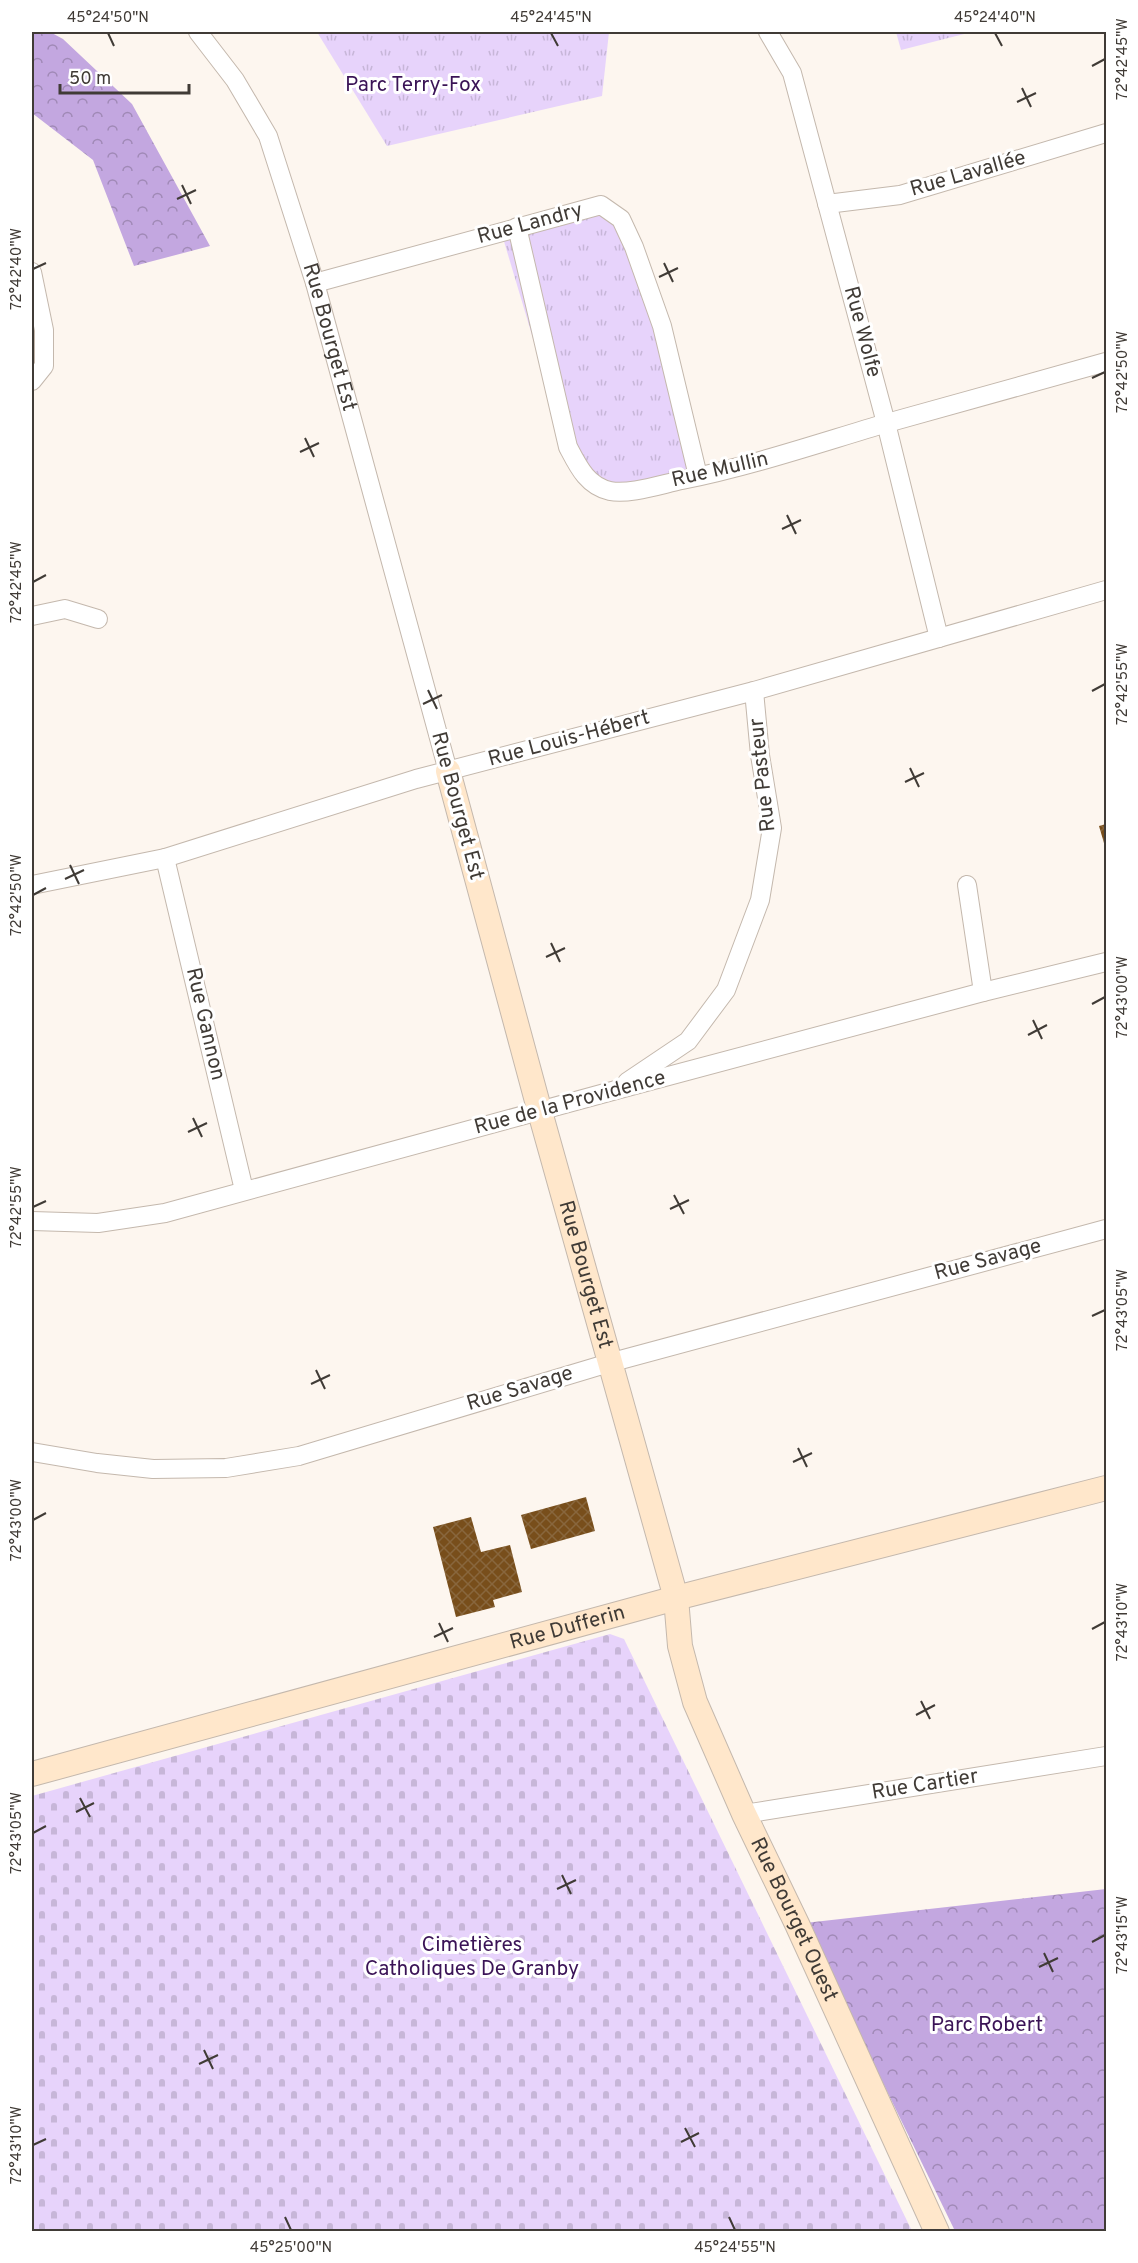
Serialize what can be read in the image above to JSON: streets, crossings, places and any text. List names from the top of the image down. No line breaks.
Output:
{"streets":{"street":["Rue Lavallée","Rue Landry","Rue Wolfe","Rue Bourget Est","Rue Mullin","Rue Louis-Hébert","Rue Pasteur","Rue Gannon","Rue de la Providence","Rue Savage","Rue Dufferin","Rue Cartier","Rue Bourget Ouest"]},"crossings":[["Rue Lavallée","Rue Wolfe"],["Rue Landry","Rue Bourget Est"],["Rue Landry","Rue Mullin"],["Rue Wolfe","Rue Mullin"],["Rue Wolfe","Rue Louis-Hébert"],["Rue Bourget Est","Rue Louis-Hébert"],["Rue Bourget Est","Rue de la Providence"],["Rue Bourget Est","Rue Savage"],["Rue Bourget Est","Rue Dufferin"],["Rue Bourget Est","Rue Bourget Ouest"],["Rue Louis-Hébert","Rue Pasteur"],["Rue Louis-Hébert","Rue Gannon"],["Rue Pasteur","Rue de la Providence"],["Rue Gannon","Rue de la Providence"],["Rue Dufferin","Rue Bourget Ouest"],["Rue Cartier","Rue Bourget Ouest"]],"parks":["Parc Terry-Fox","Cimetières Catholiques De Granby","Parc Robert"],"scale_bar":"50 m","coordinates":["45°24'50\"N","45°24'45\"N","45°24'40\"N","72°42'45\"W","72°42'40\"W","72°42'50\"W","72°42'55\"W","72°43'00\"W","72°43'05\"W","72°43'10\"W","72°43'15\"W","45°25'00\"N","45°24'55\"N"]}
